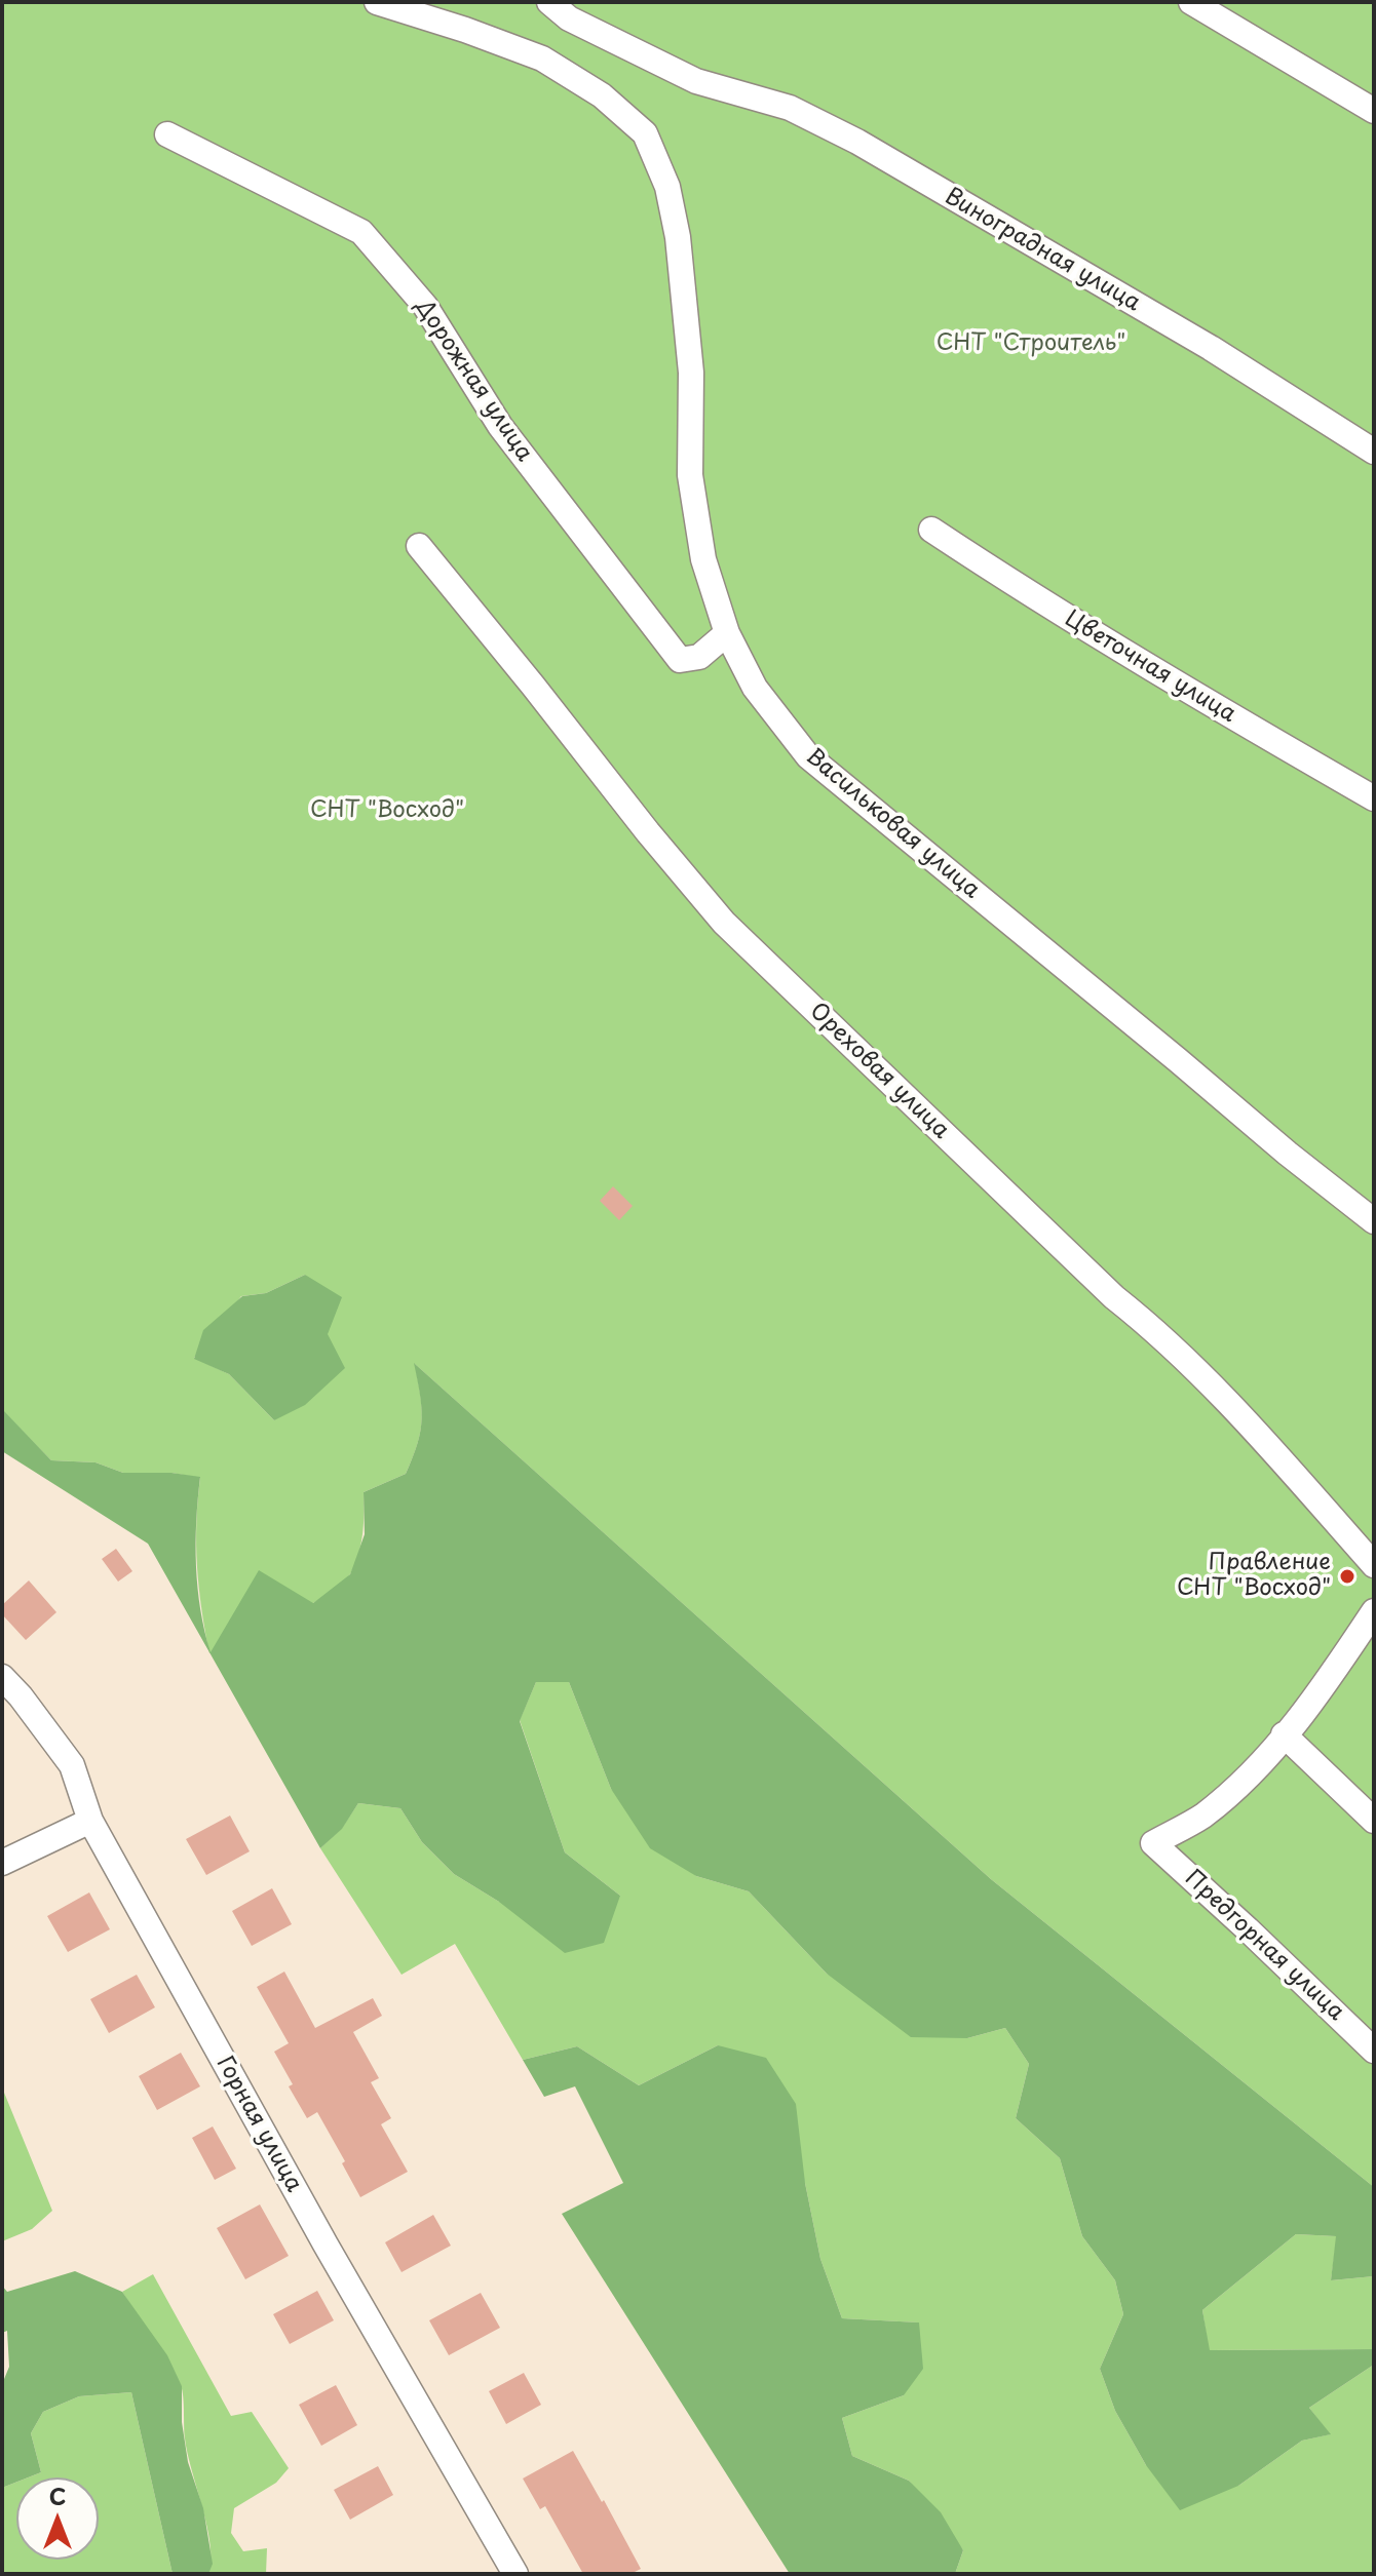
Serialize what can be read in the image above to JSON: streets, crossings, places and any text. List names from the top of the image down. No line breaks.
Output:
{"streets":{"street":["Виноградная улица","Дорожная улица","Цветочная улица","Васильковая улица","Ореховая улица","Предгорная улица","Горная улица"]},"crossings":[["Дорожная улица","Васильковая улица"]],"parks":["СНТ \"Строитель\"","СНТ \"Восход\""],"places":["Правление СНТ \"Восход\""],"north":"top"}
